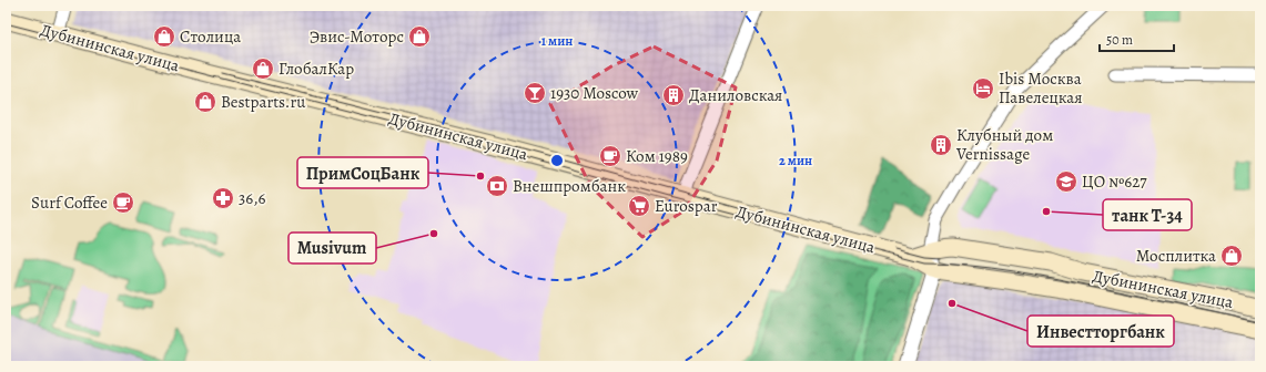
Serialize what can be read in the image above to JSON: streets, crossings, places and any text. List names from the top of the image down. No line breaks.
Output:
{"streets":{"main road":["Дубининская улица"]},"places":{"shop":["Столица","Эвис-Моторс","ГлобалКар","Bestparts.ru","Мосплитка"],"hotel":["Ibis Москва Павелецкая"],"bar":["1930 Moscow"],"building":["Даниловская","Клубный дом Vernissage"],"cafe":["Ком 1989","Surf Coffee"],"other":["ПримСоцБанк","танк Т-34","Musivum","Инвестторгбанк"],"school or university":["ЦО №627"],"bank":["Внешпромбанк"],"pharmacy":["36,6"],"supermarket":["Eurospar"]},"scale_bar":"50 m","rings":["1 мин","2 мин"]}
